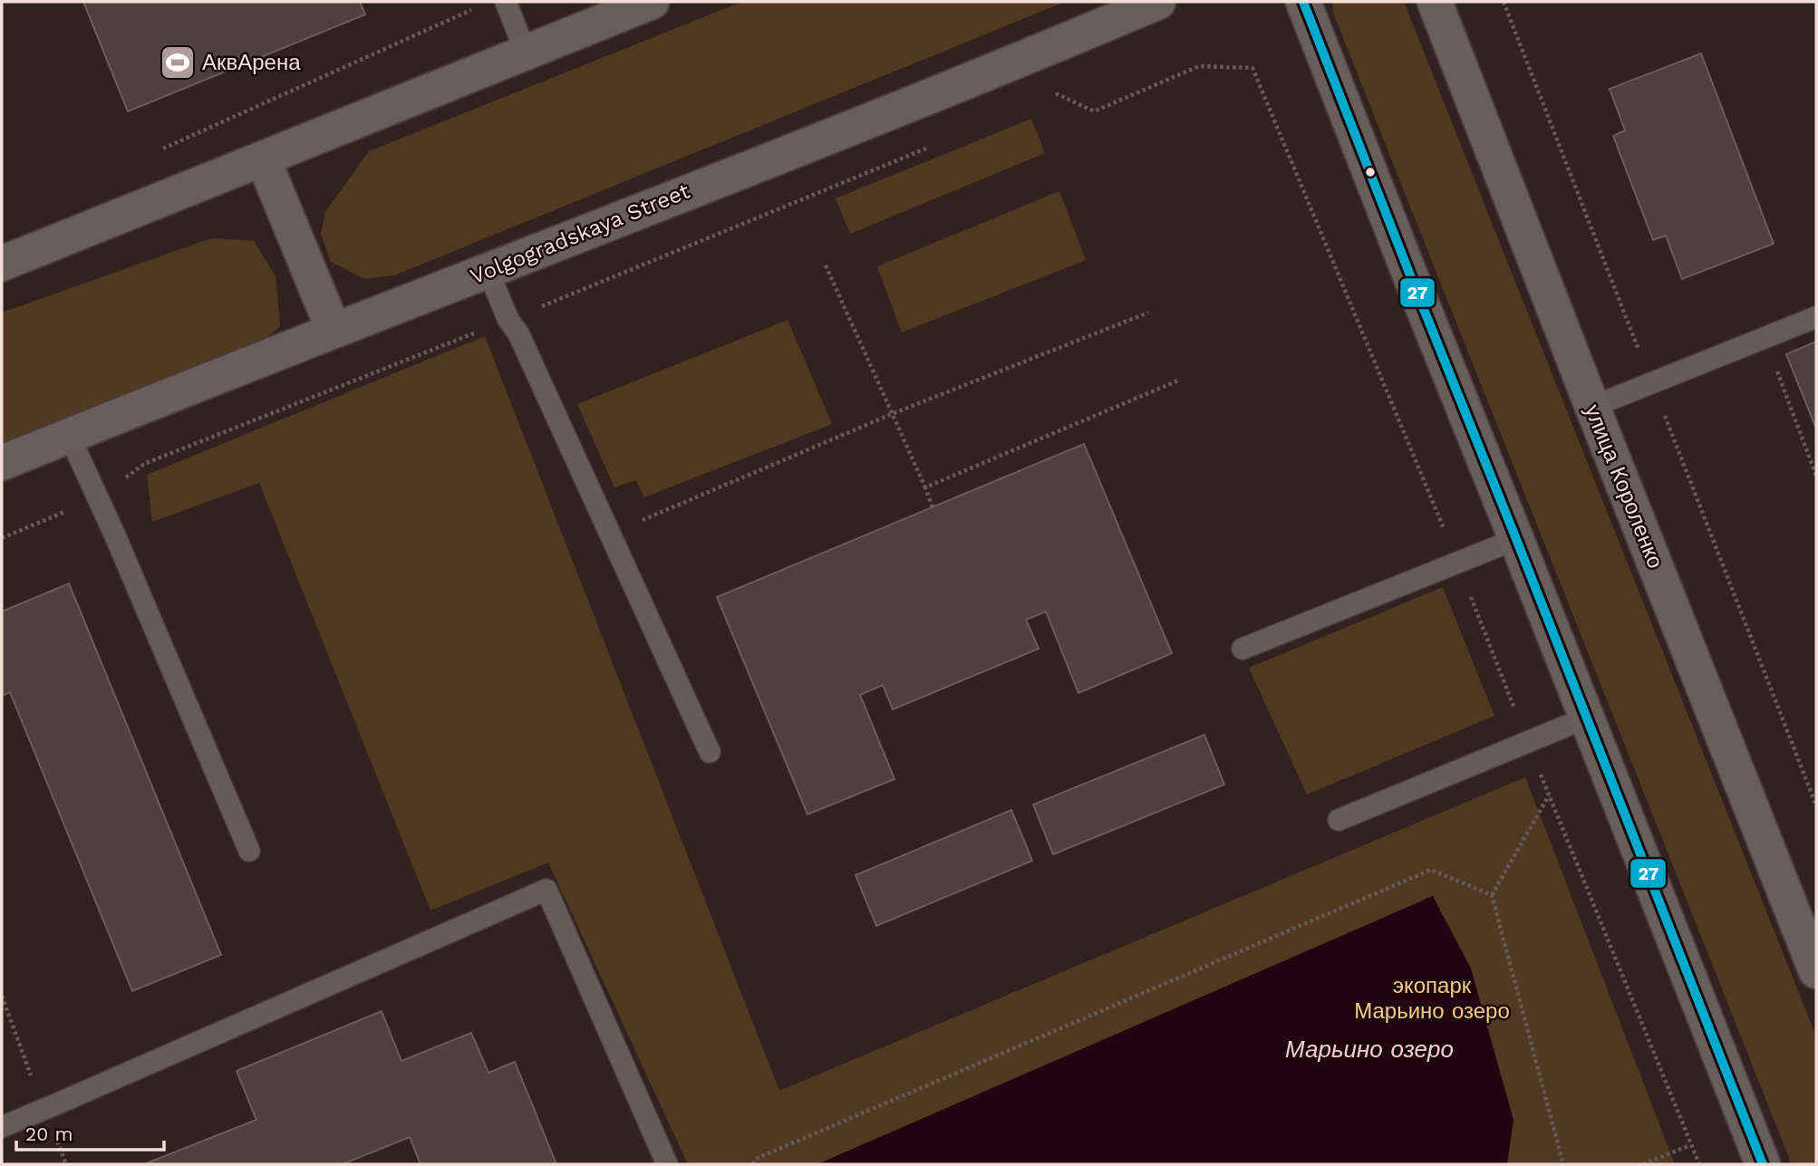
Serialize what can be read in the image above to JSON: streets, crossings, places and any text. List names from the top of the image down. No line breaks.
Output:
{"streets":{"main road":["Volgogradskaya Street","улица Короленко"]},"water":["Марьино озеро"],"parks":["экопарк Марьино озеро"],"places":{"sports":["АквАрена"]},"lines":["transit line 27"],"scale_bar":"20 m"}
